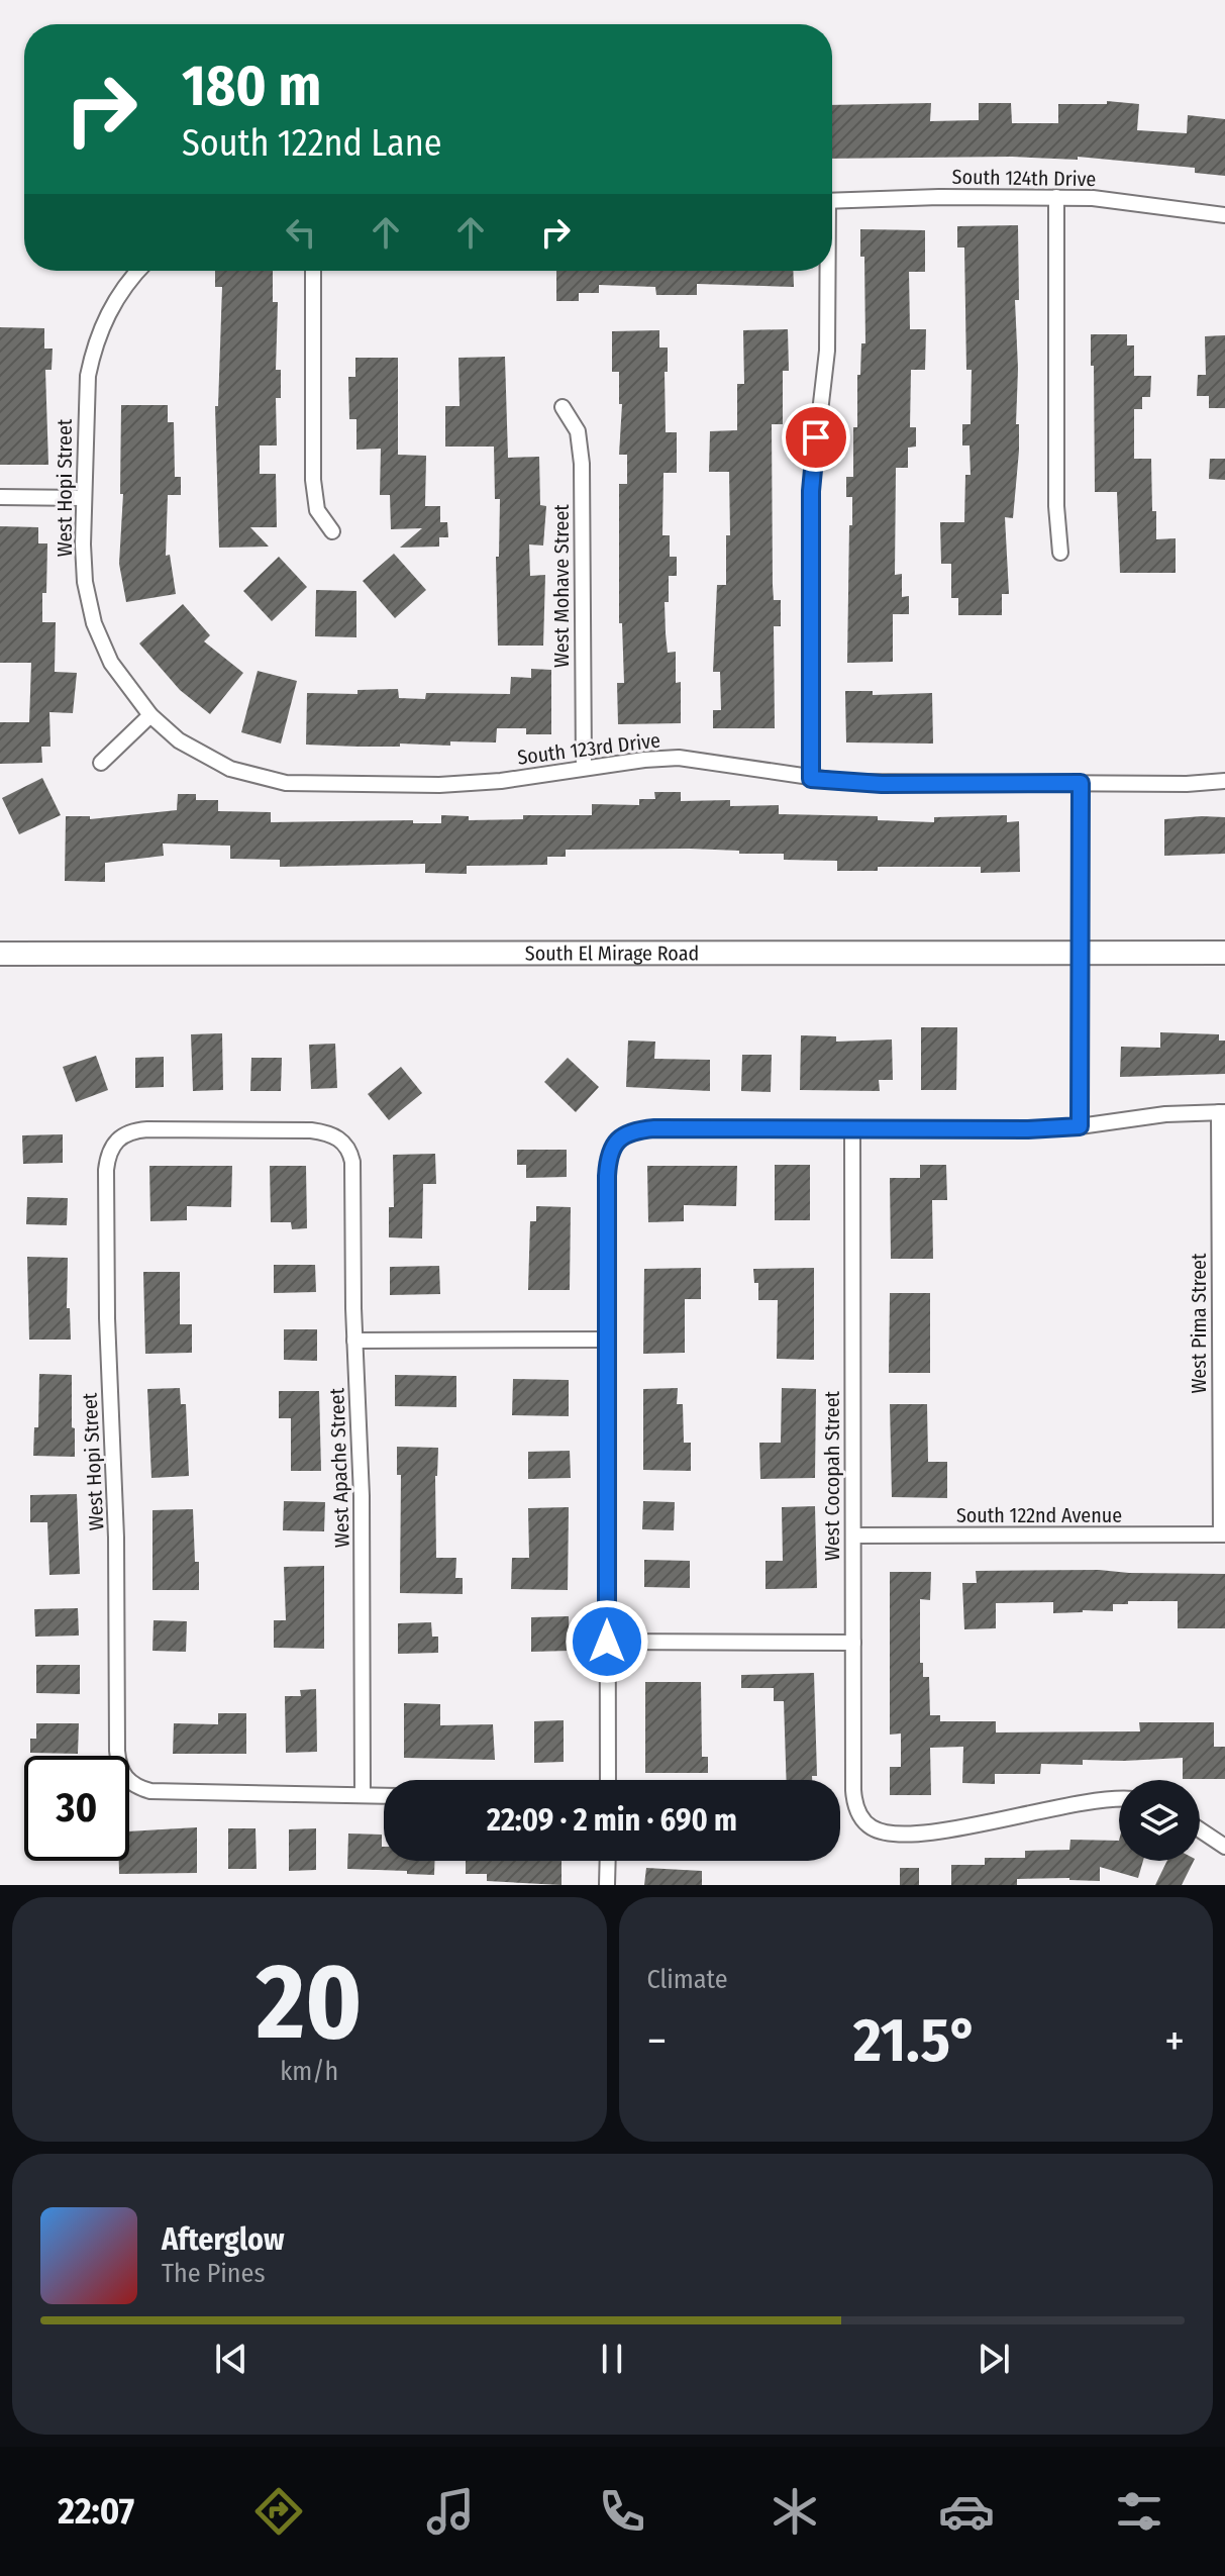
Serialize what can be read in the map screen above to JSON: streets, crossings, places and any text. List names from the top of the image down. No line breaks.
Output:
{"streets":{"main road":["South El Mirage Road"],"street":["South 124th Drive","West Hopi Street","West Mohave Street","South 123rd Drive","West Pima Street","West Apache Street","West Cocopah Street","South 122nd Avenue"]},"crossings":[["West Hopi Street","South 123rd Drive"],["West Hopi Street","West Apache Street"],["West Mohave Street","South 123rd Drive"],["West Pima Street","South 122nd Avenue"],["West Cocopah Street","South 122nd Avenue"]],"page":{"turn":["180 m","South 122nd Lane"],"limit":"30","trip":"22:09 · 2 min · 690 m","tile":[["20","km/h"],"Climate"],"heat":["−","21.5°","+"],"song":["Afterglow","The Pines"],"tabs":"22:07"}}
